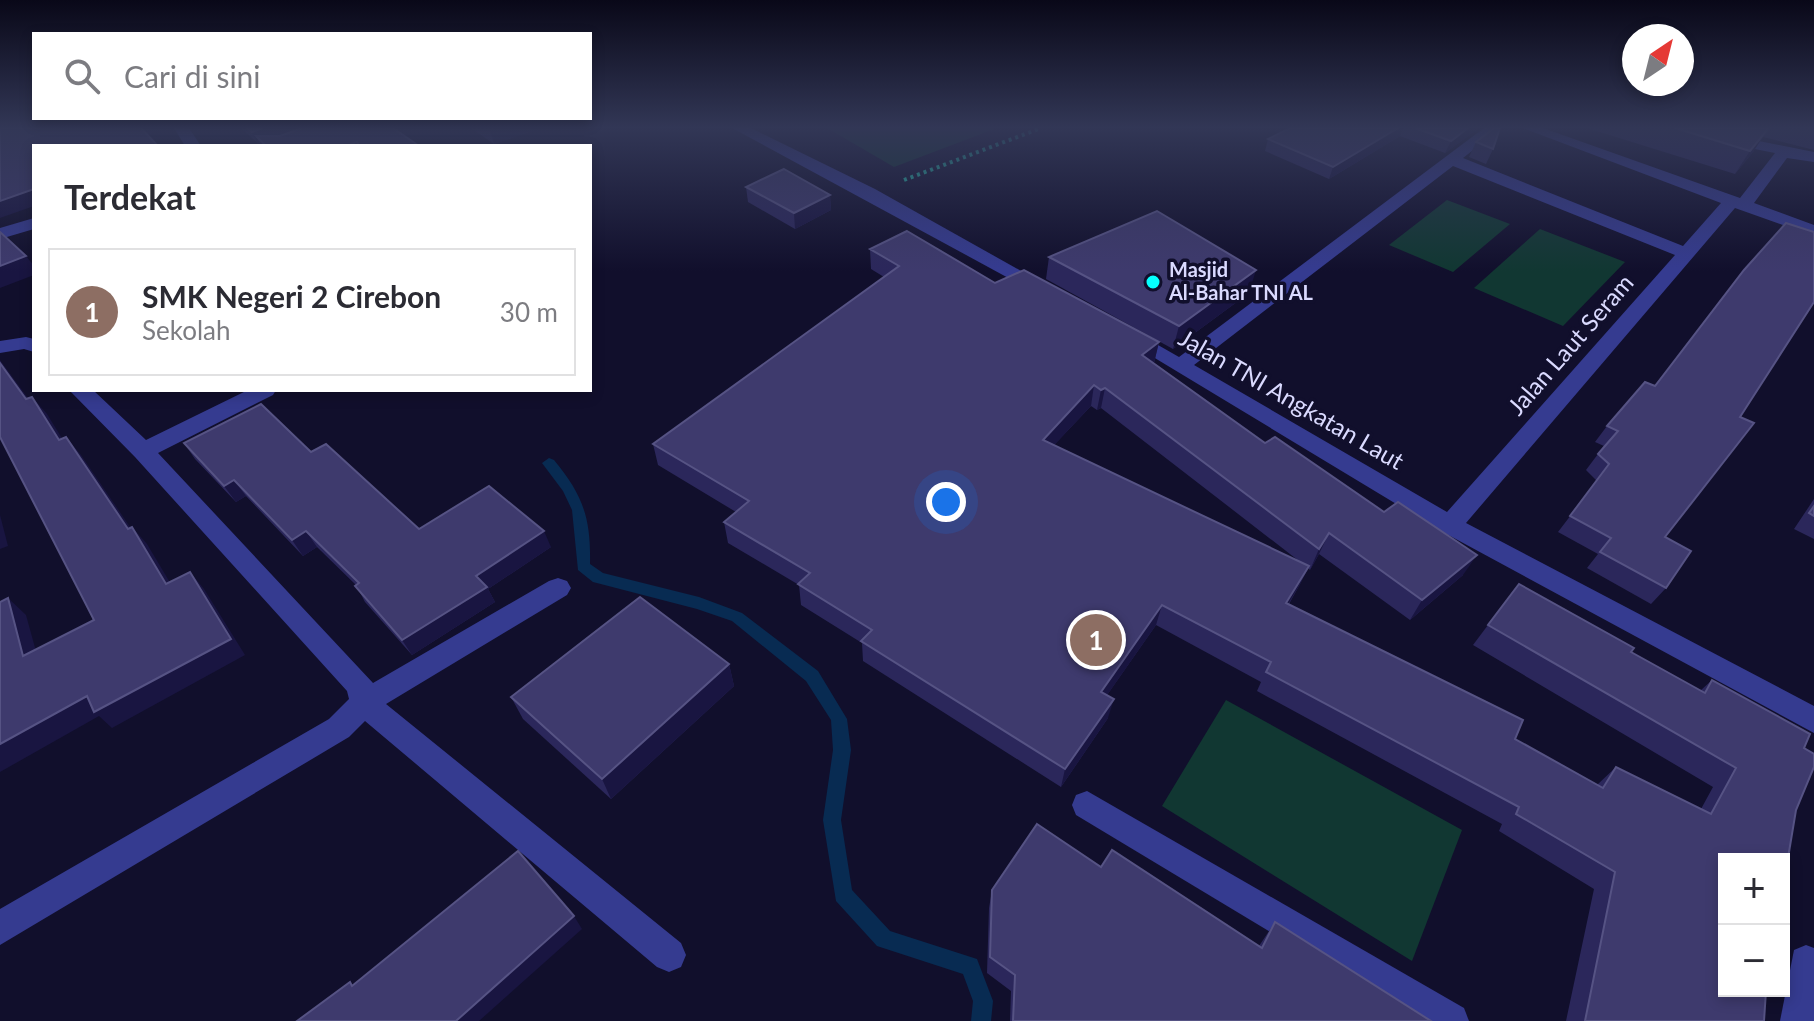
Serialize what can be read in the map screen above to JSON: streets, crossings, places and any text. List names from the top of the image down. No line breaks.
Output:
{"streets":{"street":["Jalan Laut Seram","Jalan TNI Angkatan Laut"]},"crossings":[["Jalan Laut Seram","Jalan TNI Angkatan Laut"]],"places":["Masjid Al-Bahar TNI AL"],"north":"top right","page":{"search":"Cari di sini","heading":"Terdekat","list":[{"mark":"1","name":"SMK Negeri 2 Cirebon","note":"Sekolah","value":"30 m"}],"pins":"1","map_buttons":["+","−"]}}
